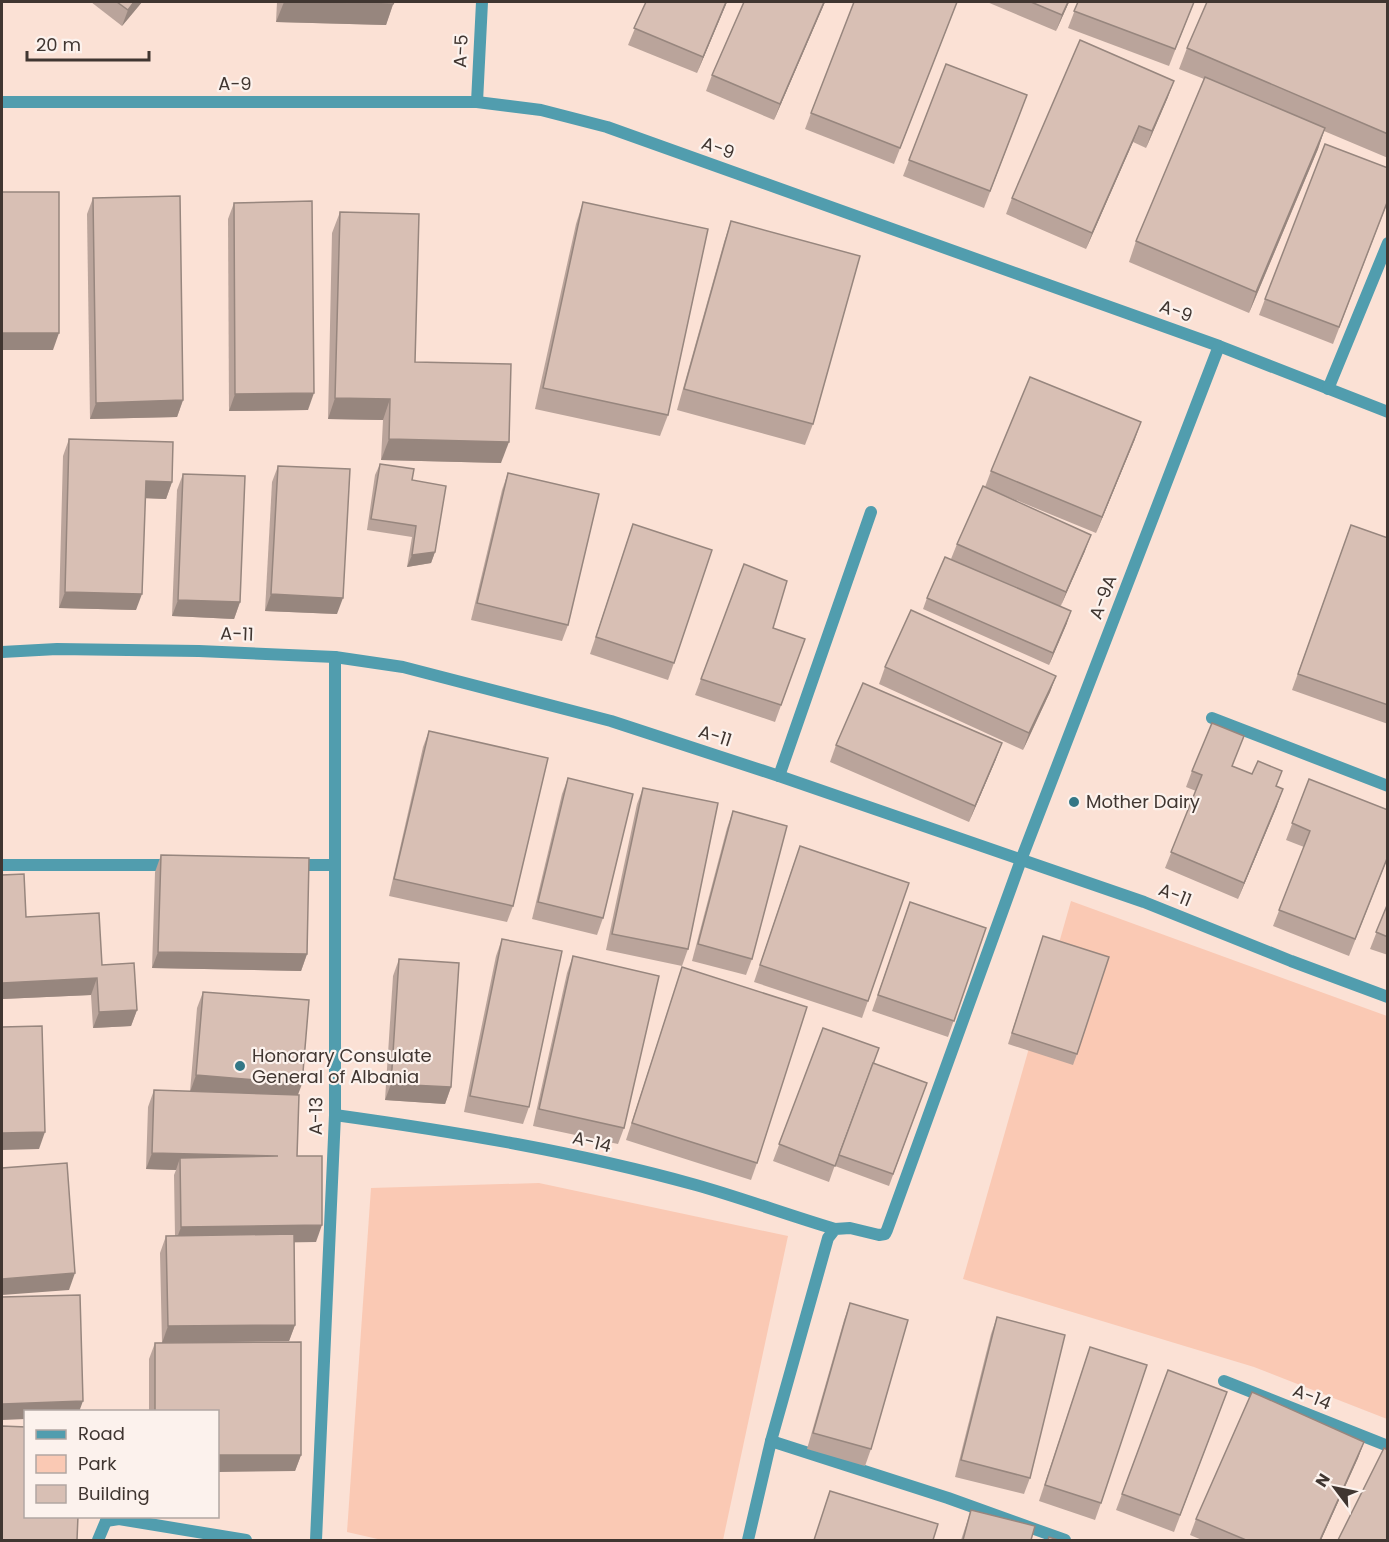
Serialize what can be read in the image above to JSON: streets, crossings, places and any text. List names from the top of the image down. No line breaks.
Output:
{"streets":{"street":["A-5","A-9","A-9A","A-11","A-13","A-14"]},"crossings":[["A-5","A-9"],["A-9","A-9A"],["A-9A","A-11"],["A-9A","A-14"],["A-11","A-13"],["A-13","A-14"]],"places":["Mother Dairy","Honorary Consulate General of Albania"],"legend":["Road","Park","Building"],"scale_bar":"20 m","north":"top left"}
